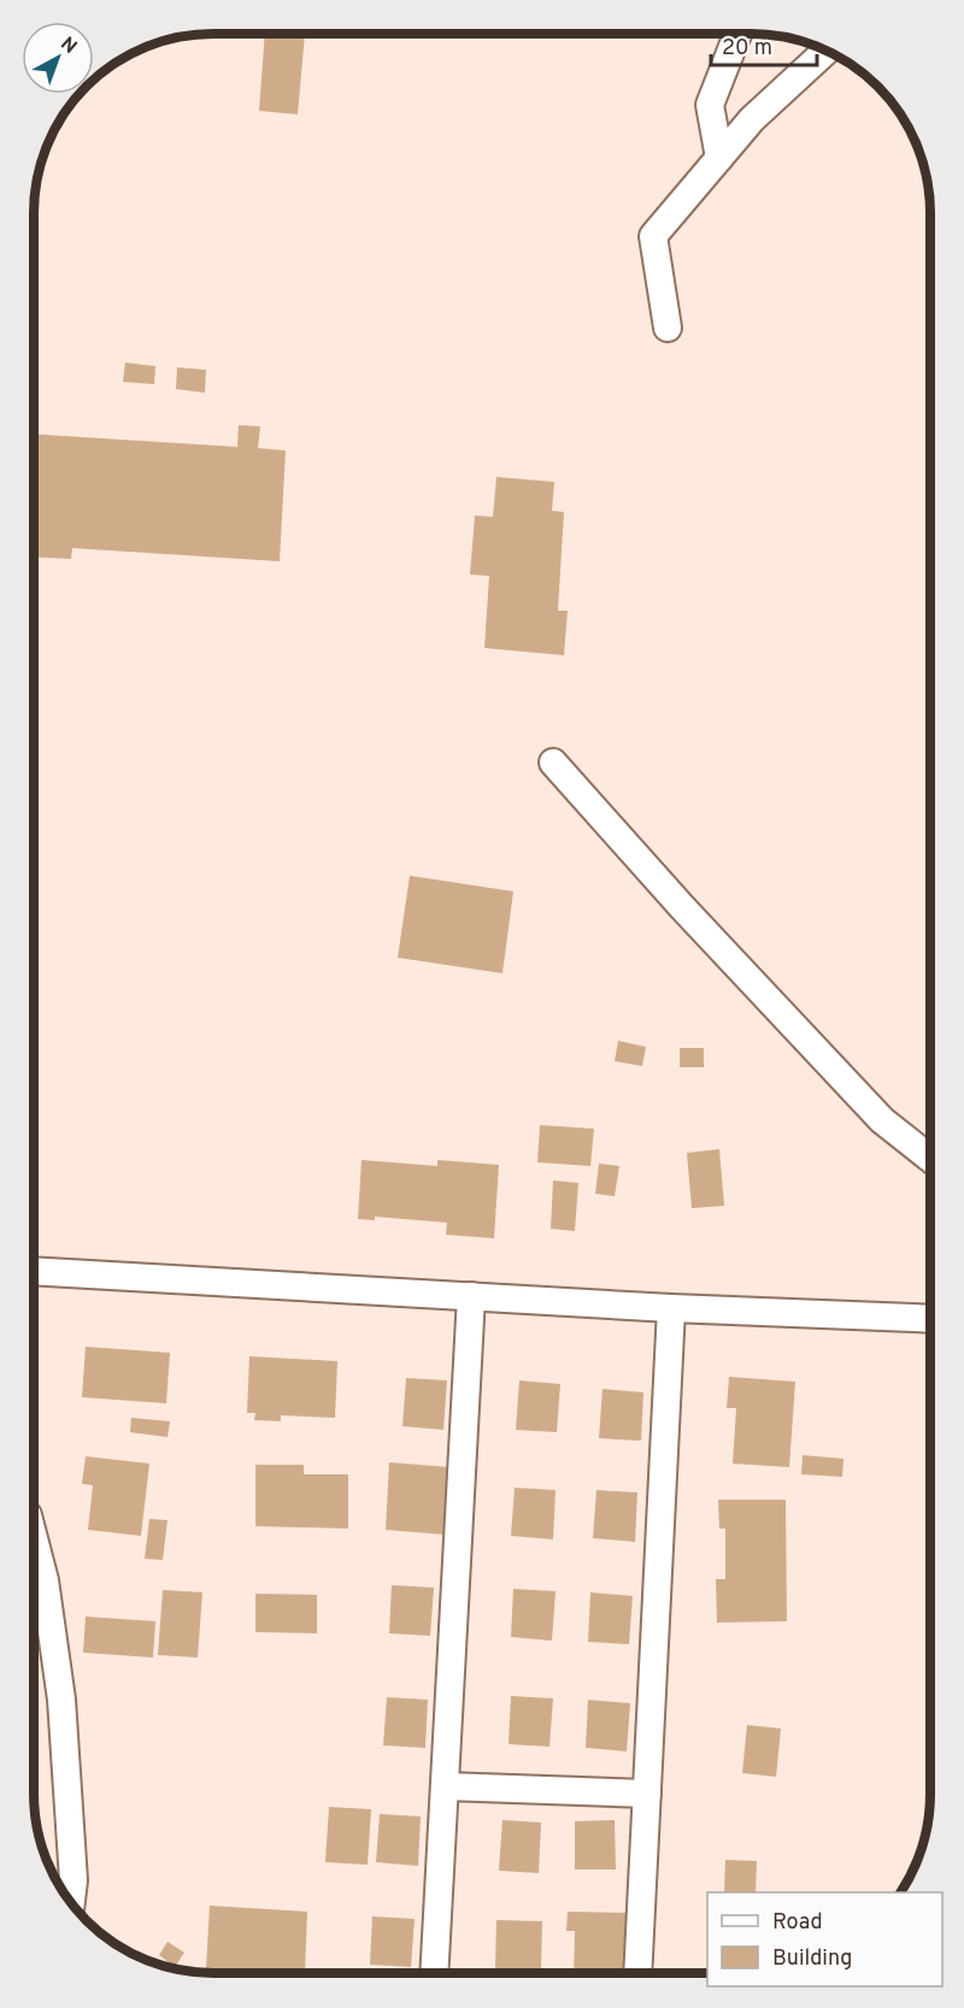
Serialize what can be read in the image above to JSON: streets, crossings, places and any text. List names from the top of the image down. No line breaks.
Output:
{"legend":["Road","Building"],"scale_bar":"20 m","north":"top right"}
